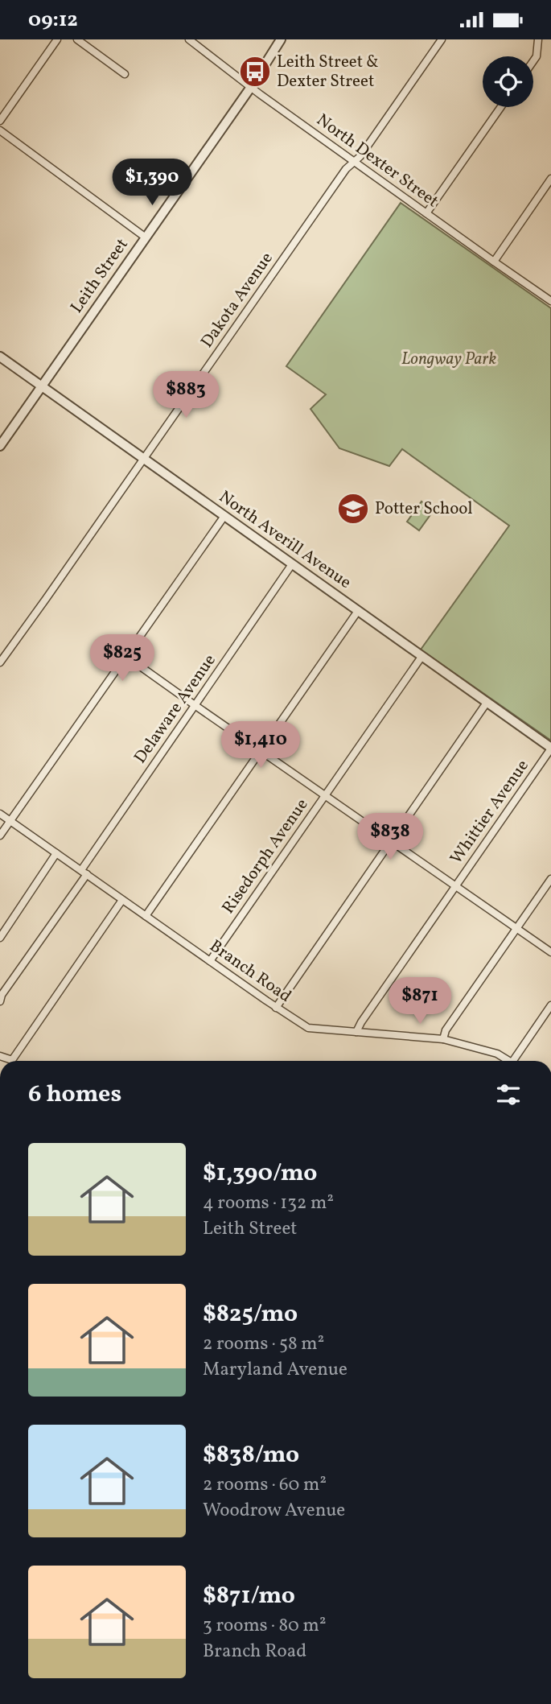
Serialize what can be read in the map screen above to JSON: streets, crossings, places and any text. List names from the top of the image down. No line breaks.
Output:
{"streets":{"street":["North Dexter Street","Leith Street","Dakota Avenue","North Averill Avenue","Delaware Avenue","Whittier Avenue","Risedorph Avenue","Branch Road"]},"crossings":[["North Dexter Street","Leith Street"],["North Dexter Street","Dakota Avenue"],["Leith Street","North Averill Avenue"],["Dakota Avenue","North Averill Avenue"],["North Averill Avenue","Delaware Avenue"],["North Averill Avenue","Whittier Avenue"],["North Averill Avenue","Risedorph Avenue"],["Delaware Avenue","Branch Road"],["Whittier Avenue","Branch Road"],["Risedorph Avenue","Branch Road"]],"parks":["Longway Park"],"places":{"bus stop":["Leith Street & Dexter Street"],"school or university":["Potter School"]},"page":{"status":"09:12","price":["$1,390","$883","$825","$1,410","$838","$871"],"heading":"6 homes","list":[{"name":"$1,390/mo","note":"4 rooms · 132 m² · Leith Street"},{"name":"$825/mo","note":"2 rooms · 58 m² · Maryland Avenue"},{"name":"$838/mo","note":"2 rooms · 60 m² · Woodrow Avenue"},{"name":"$871/mo","note":"3 rooms · 80 m² · Branch Road"}]}}
